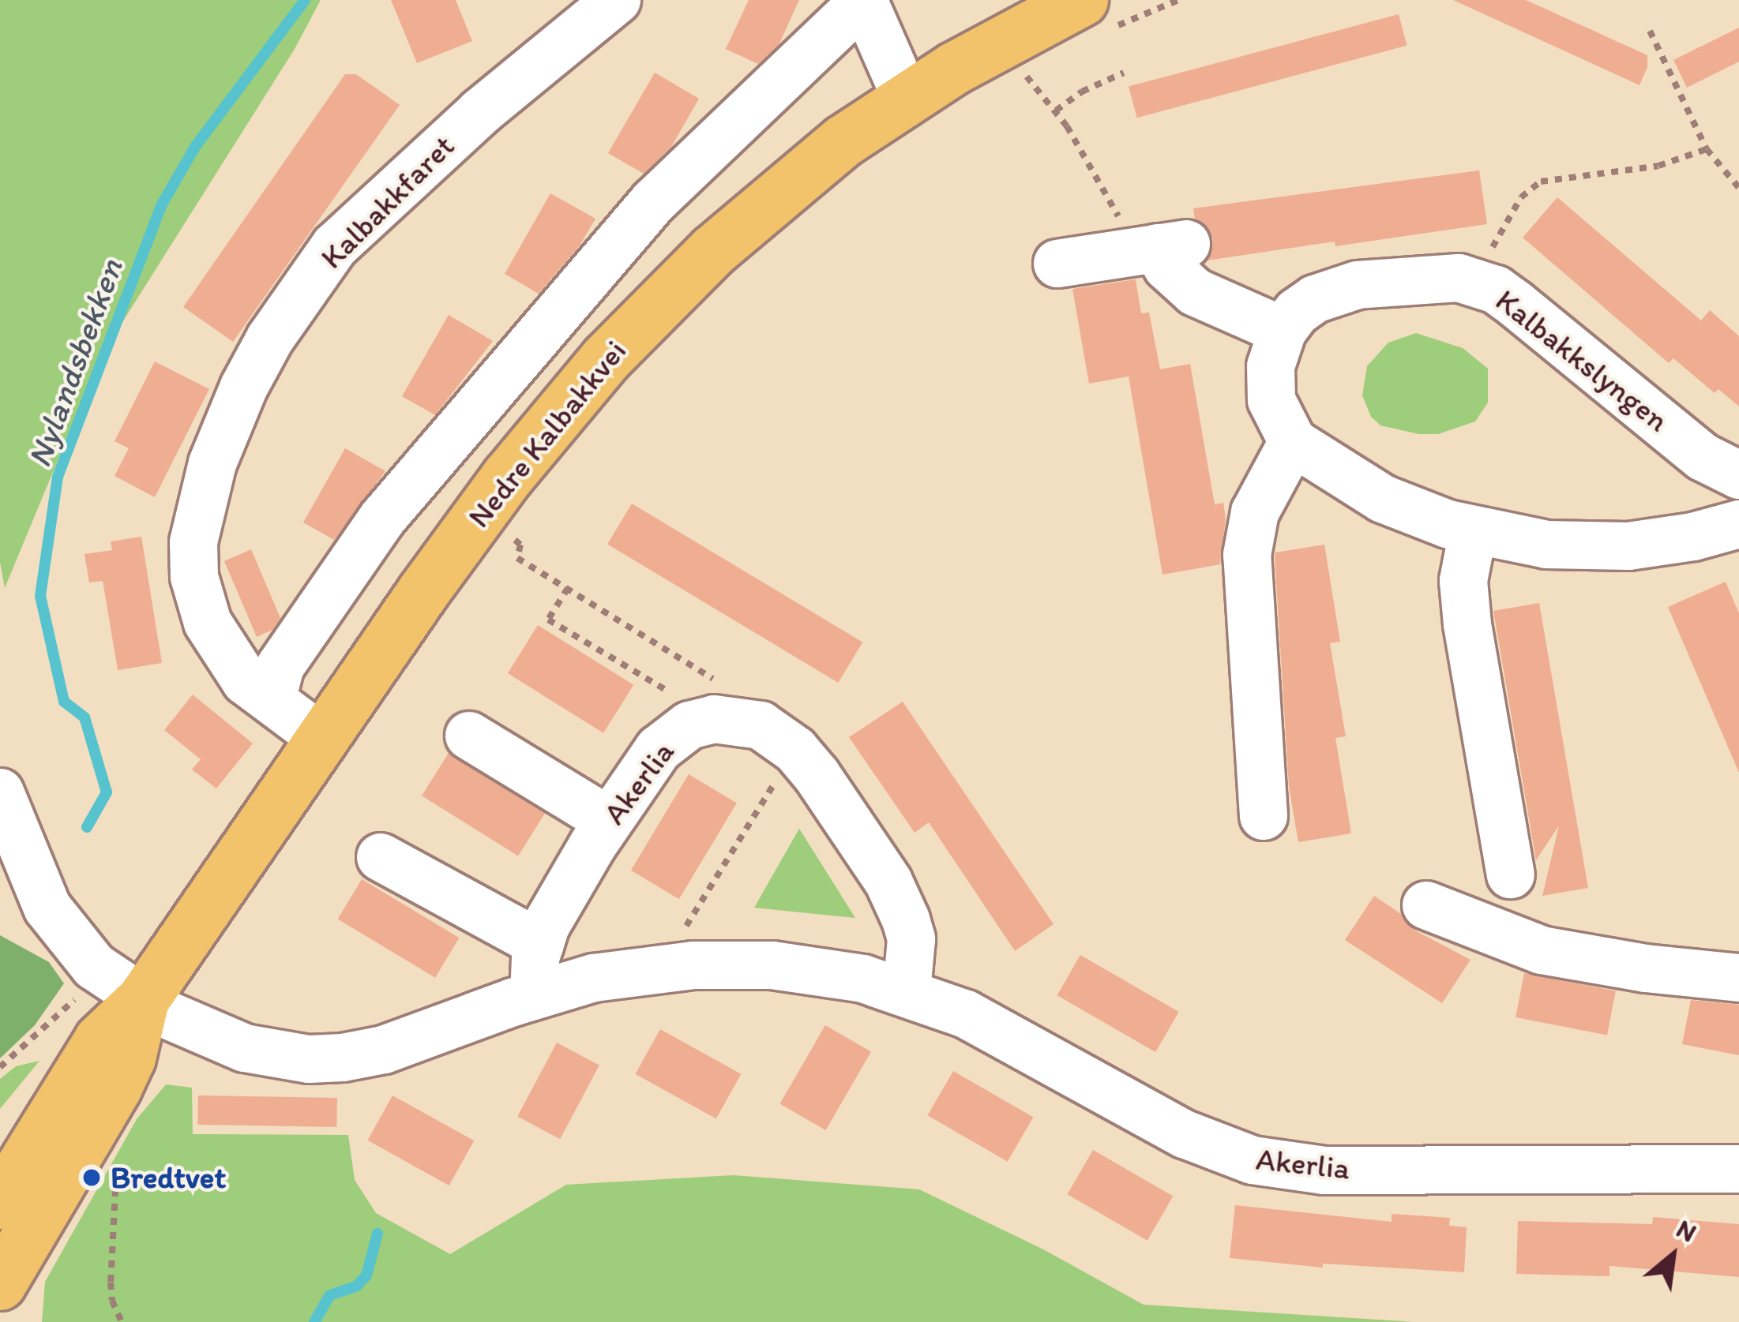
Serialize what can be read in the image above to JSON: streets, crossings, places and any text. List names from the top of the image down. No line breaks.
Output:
{"streets":{"main road":["Nedre Kalbakkvei"],"street":["Kalbakkfaret","Kalbakkslyngen","Akerlia"]},"crossings":[["Kalbakkfaret","Nedre Kalbakkvei"],["Nedre Kalbakkvei","Akerlia"]],"water":["Nylandsbekken"],"places":["Bredtvet"],"north":"top right"}
